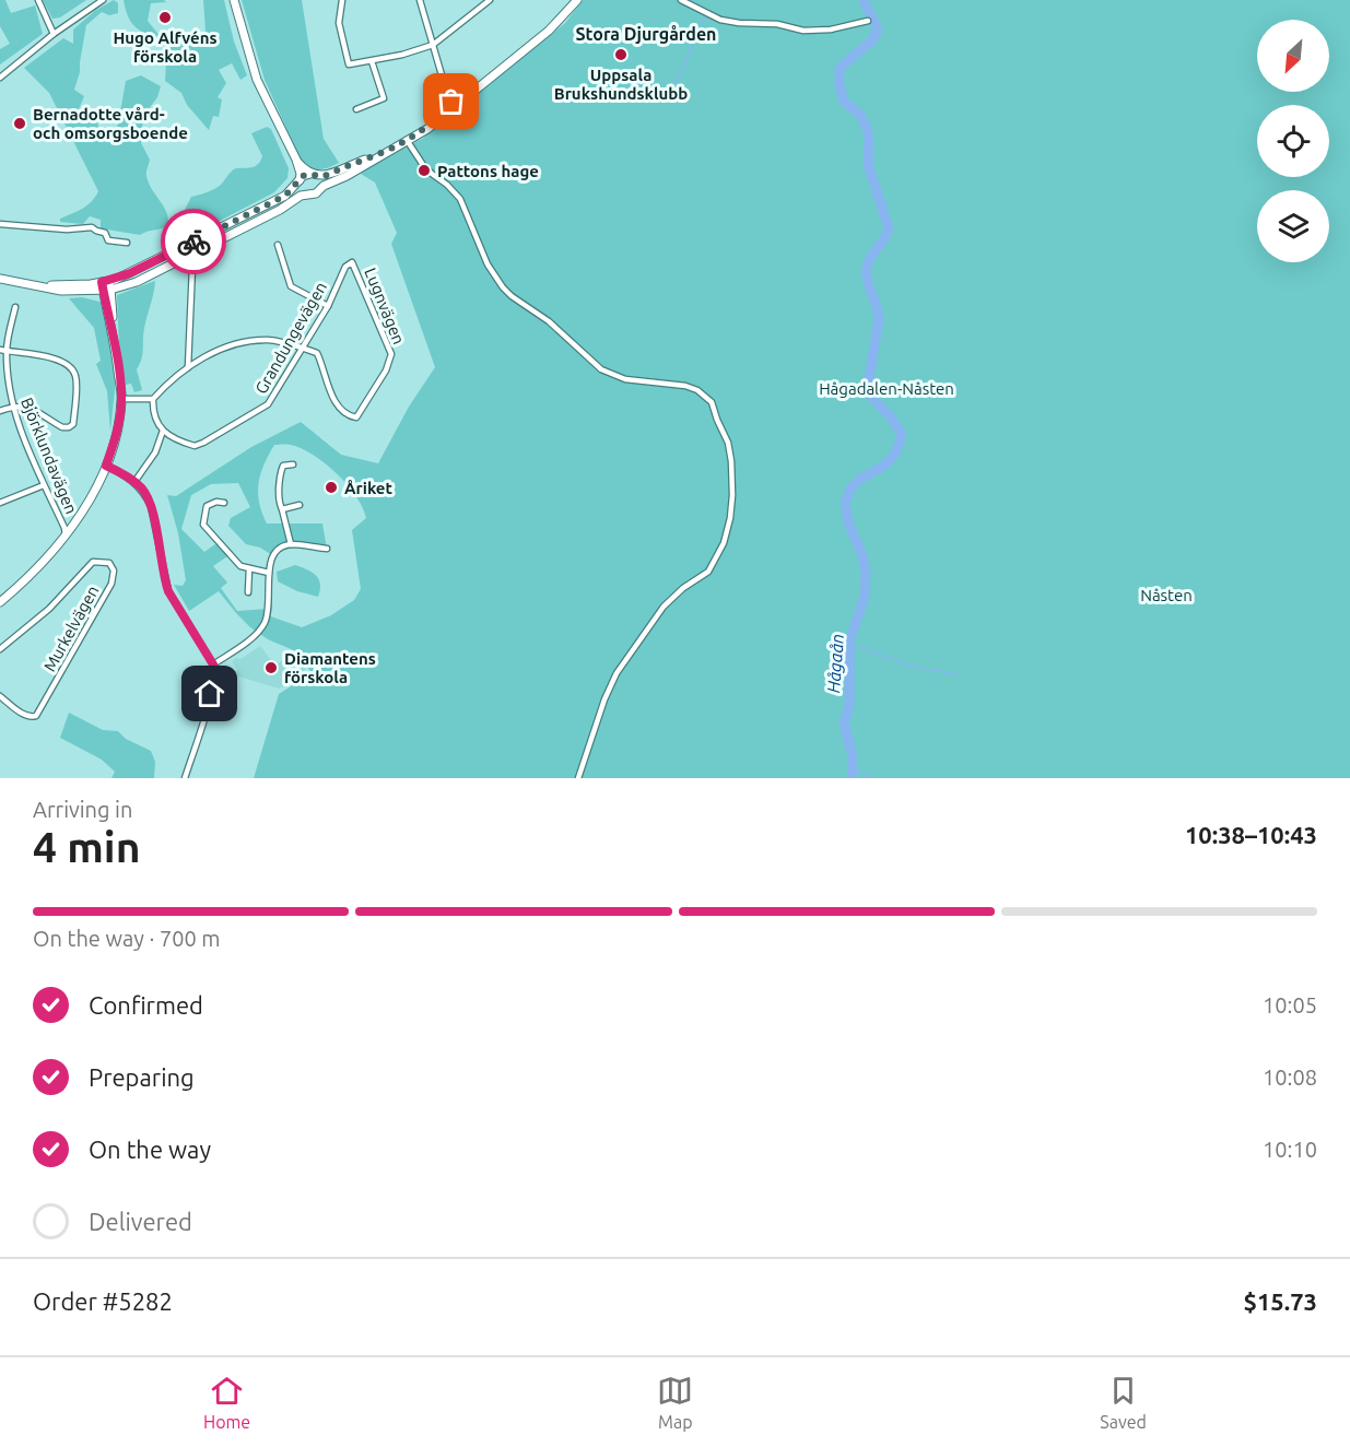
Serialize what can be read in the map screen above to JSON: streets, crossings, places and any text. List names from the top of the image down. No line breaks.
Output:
{"streets":{"street":["Lugnvägen","Grandungevägen","Björklundavägen","Murkelvägen"]},"crossings":[["Lugnvägen","Grandungevägen"]],"districts":["Stora Djurgården"],"water":["Hågaån"],"parks":["Hågadalen-Nåsten","Nåsten"],"places":["Hugo Alfvéns förskola","Uppsala Brukshundsklubb","Bernadotte vård- och omsorgsboende","Pattons hage","Åriket","Diamantens förskola"],"north":"bottom left","page":{"heading":["4 min","Arriving in","10:38–10:43"],"panel":["Order #5282","$15.73"],"bar":"On the way · 700 m","list":[["Confirmed","10:05"],["Preparing","10:08"],["On the way","10:10"],"Delivered"],"tabs":["Home","Map","Saved"]}}
